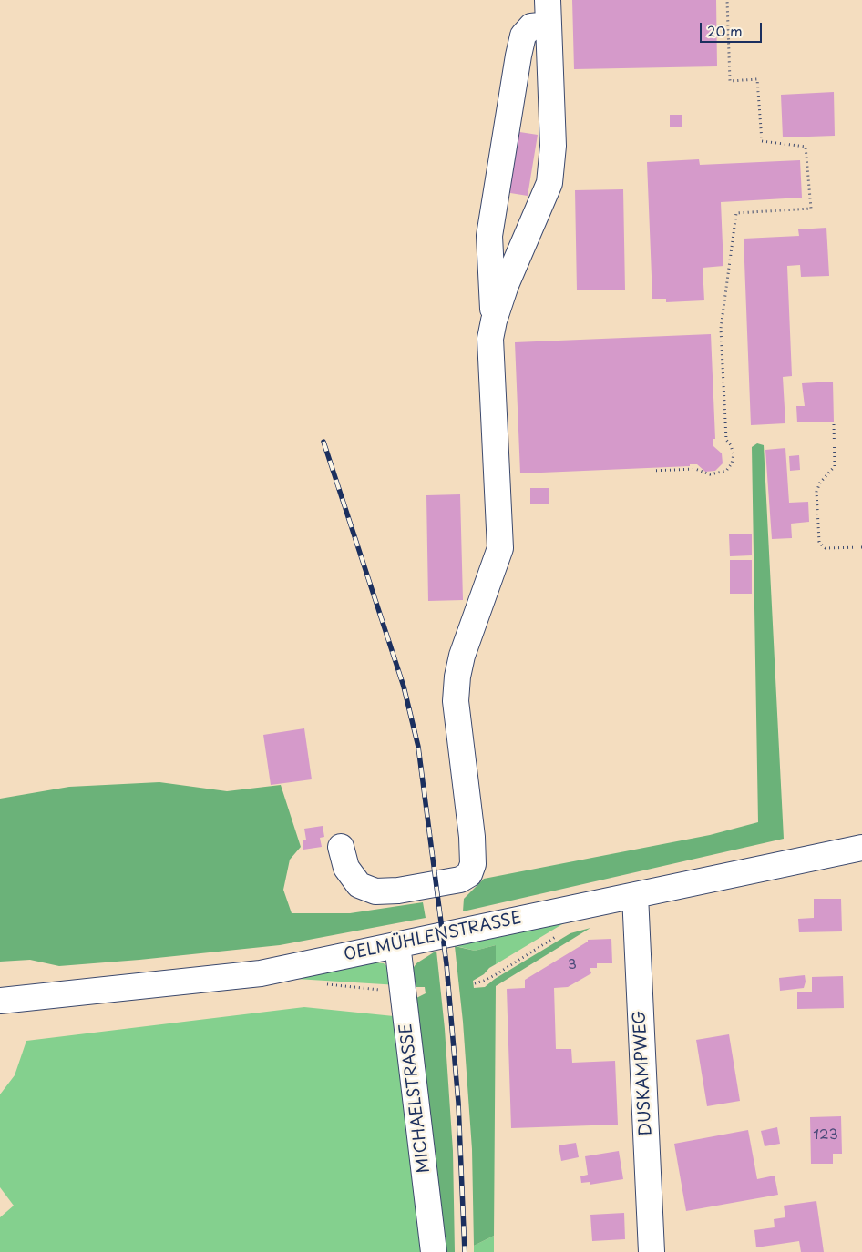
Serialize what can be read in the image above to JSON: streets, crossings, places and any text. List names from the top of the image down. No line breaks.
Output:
{"streets":{"street":["OELMÜHLENSTRASSE","DUSKAMPWEG","MICHAELSTRASSE"]},"crossings":[["OELMÜHLENSTRASSE","DUSKAMPWEG"],["OELMÜHLENSTRASSE","MICHAELSTRASSE"]],"house_numbers":["3","123"],"scale_bar":"20 m"}
